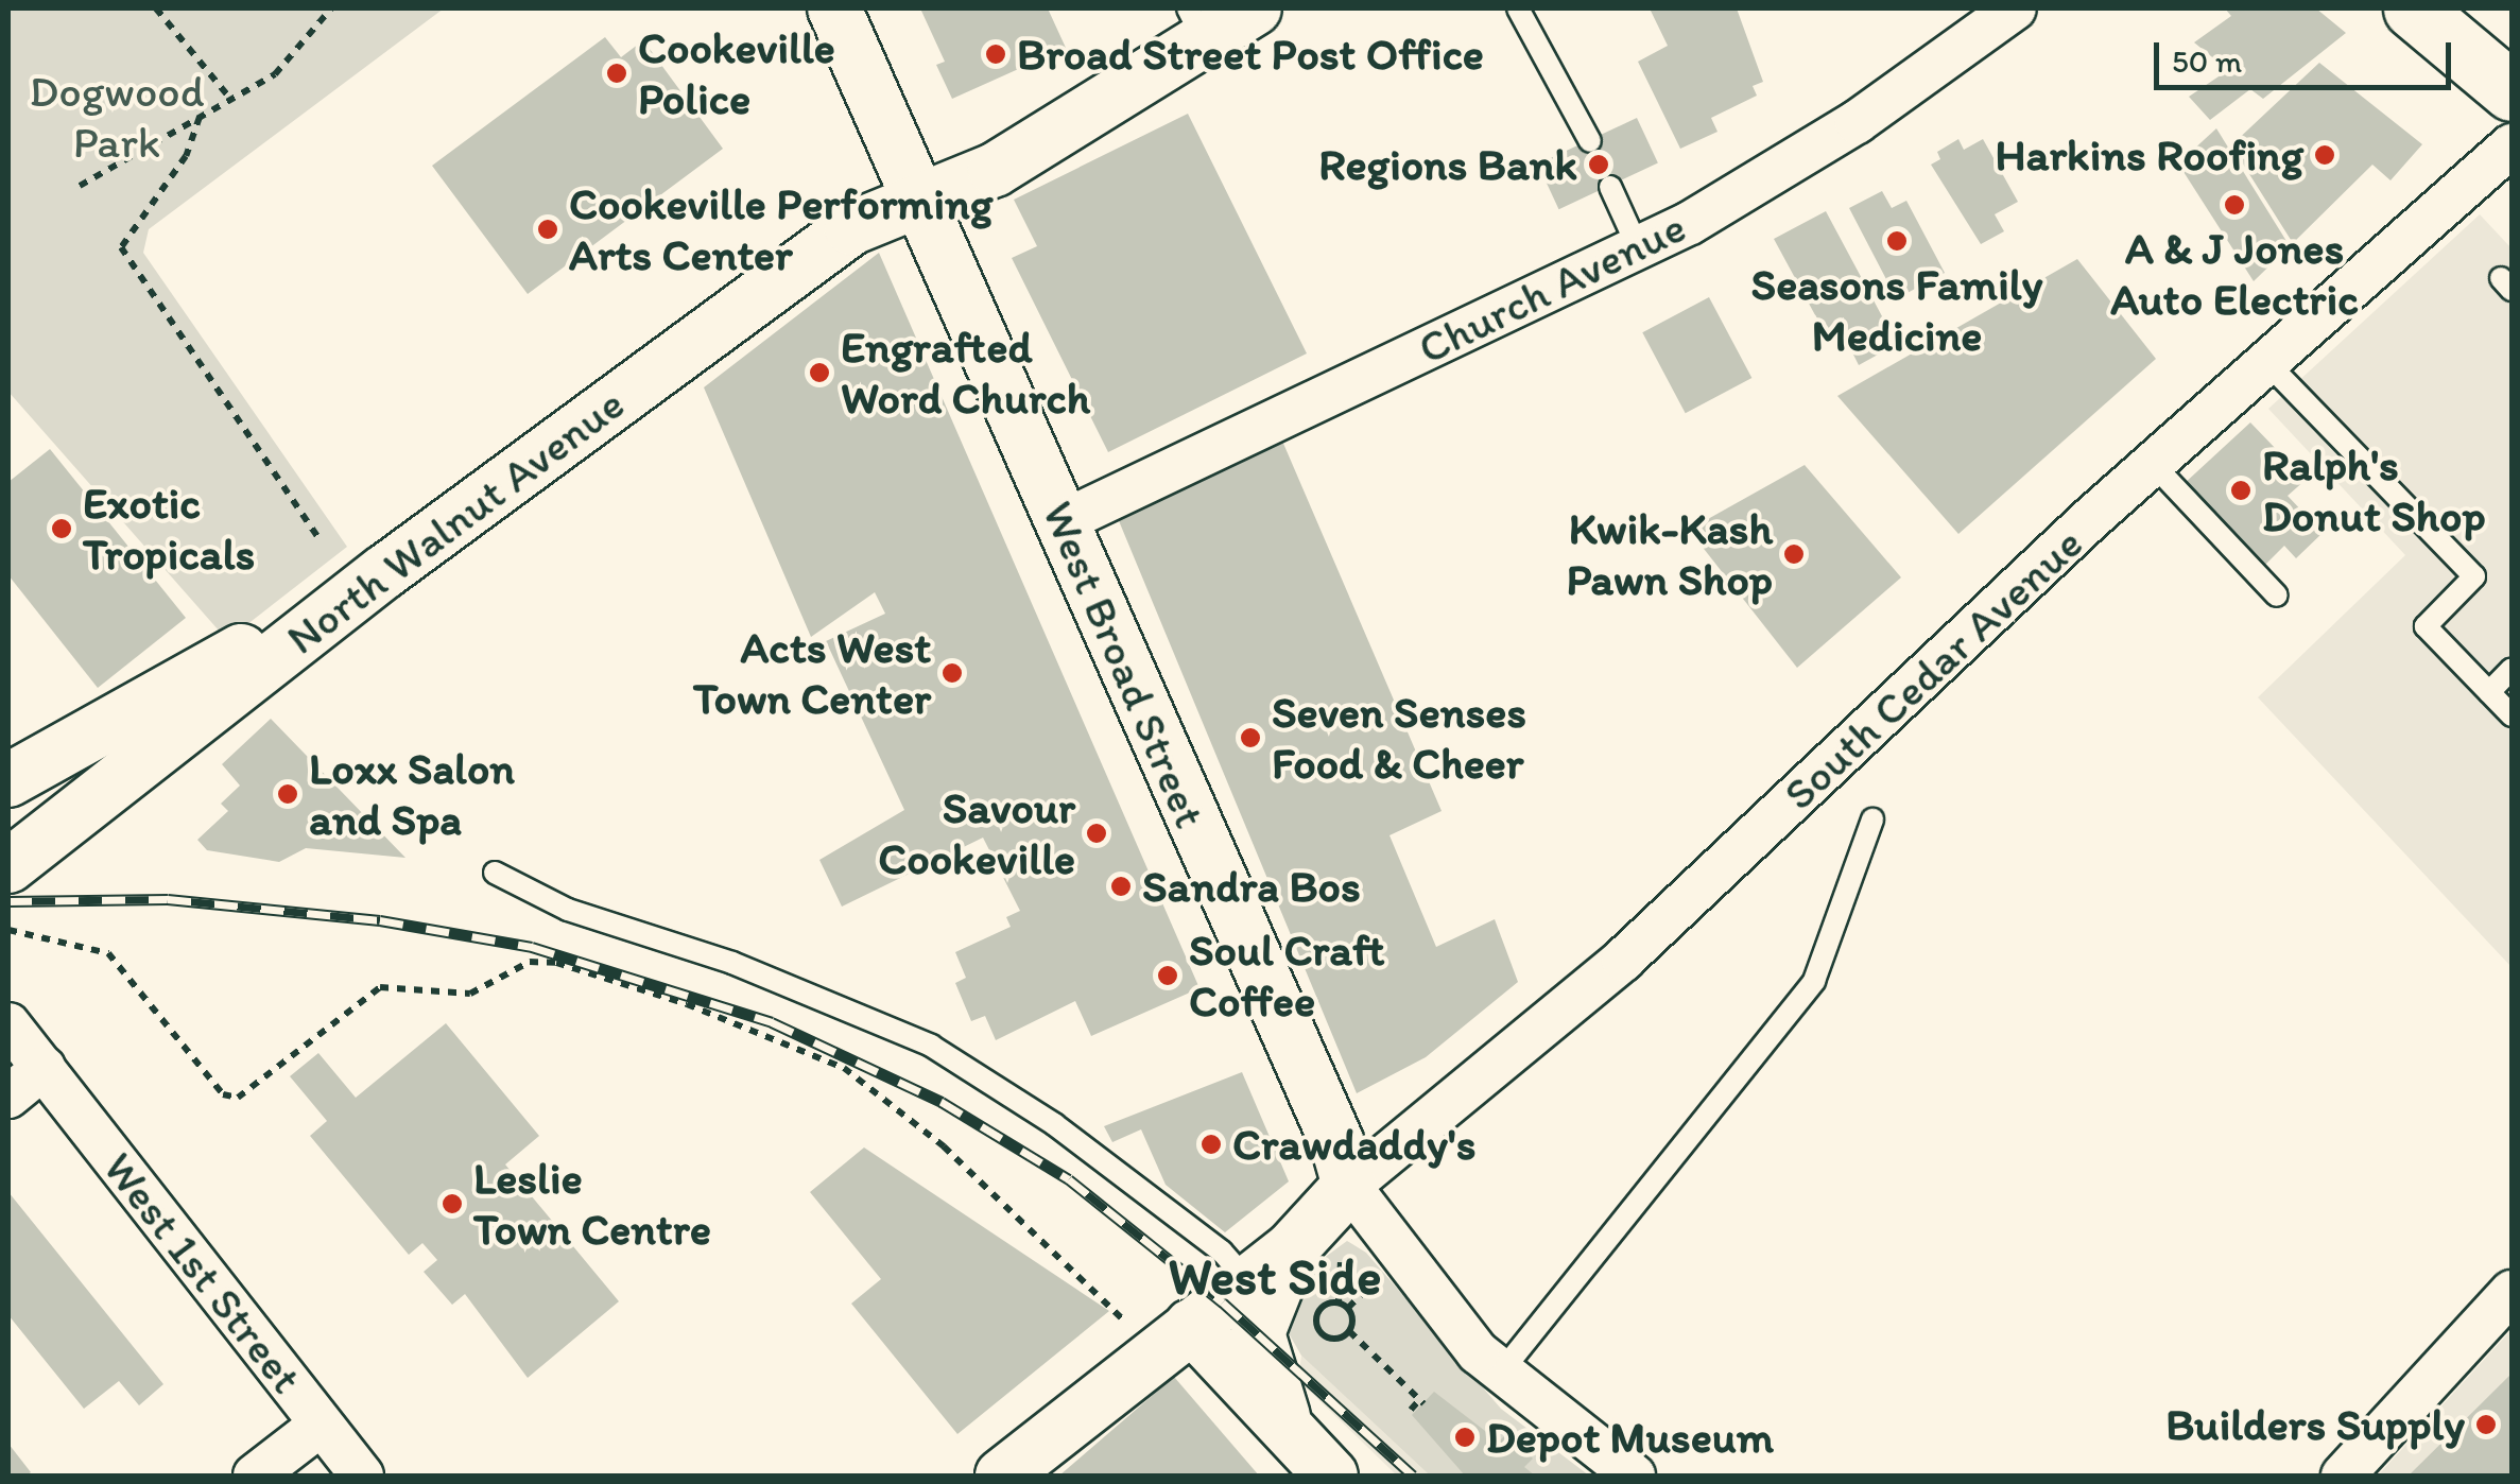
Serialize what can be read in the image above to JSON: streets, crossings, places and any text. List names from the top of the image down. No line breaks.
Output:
{"streets":{"street":["Church Avenue","North Walnut Avenue","West Broad Street","South Cedar Avenue","West 1st Street"]},"crossings":[["Church Avenue","West Broad Street"],["North Walnut Avenue","West Broad Street"],["West Broad Street","South Cedar Avenue"]],"districts":["West Side"],"parks":["Dogwood Park"],"places":["Broad Street Post Office","Cookeville Police","Harkins Roofing","Regions Bank","A & J Jones Auto Electric","Cookeville Performing Arts Center","Seasons Family Medicine","Engrafted Word Church","Ralph's Donut Shop","Exotic Tropicals","Kwik-Kash Pawn Shop","Acts West Town Center","Seven Senses Food & Cheer","Loxx Salon and Spa","Savour Cookeville","Sandra Bos","Soul Craft Coffee","Crawdaddy's","Leslie Town Centre","Builders Supply","Depot Museum"],"scale_bar":"50 m"}
